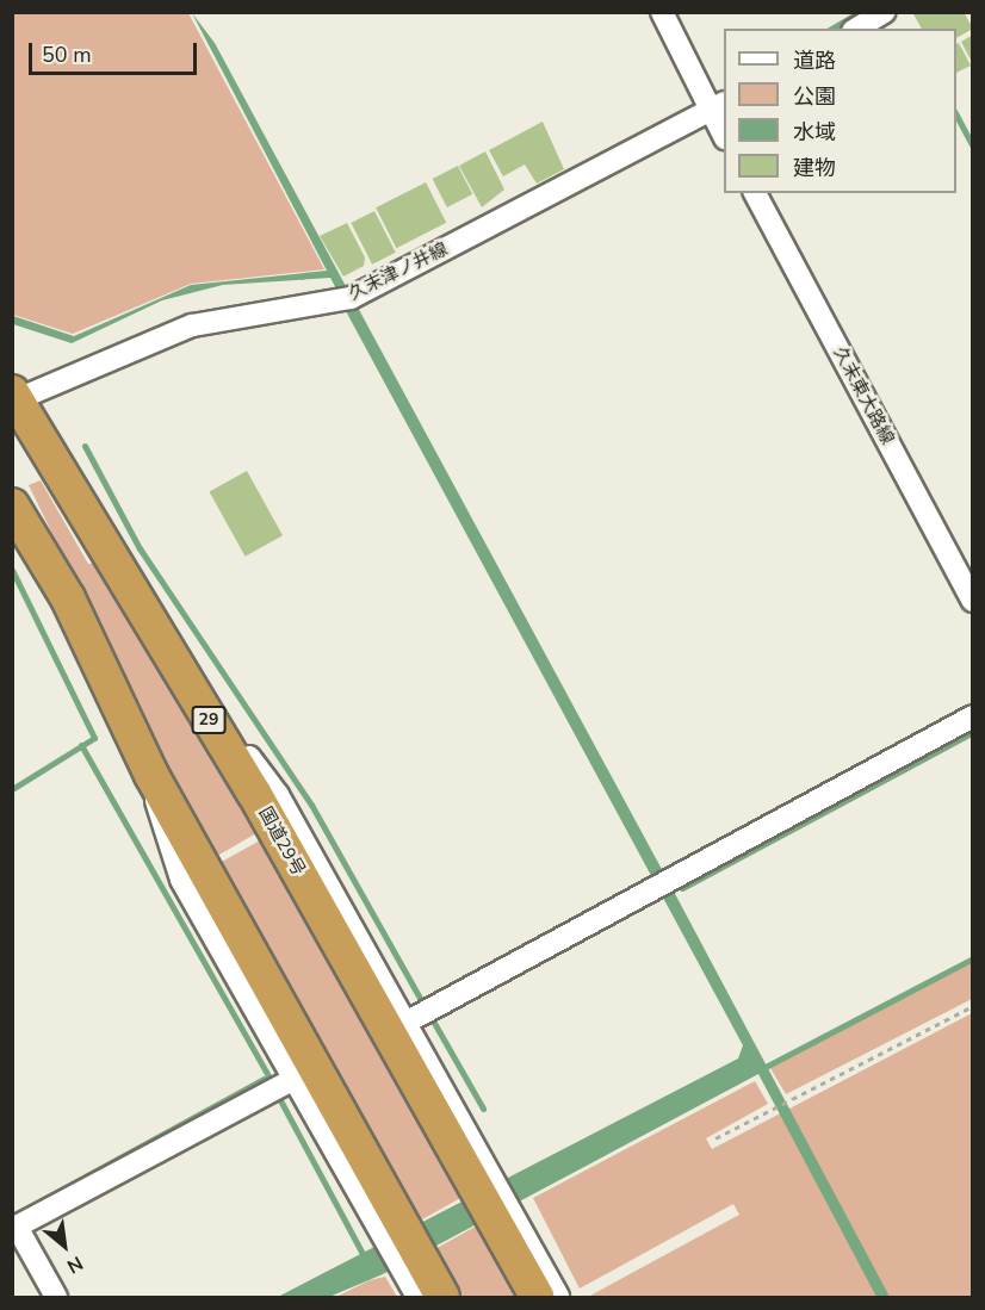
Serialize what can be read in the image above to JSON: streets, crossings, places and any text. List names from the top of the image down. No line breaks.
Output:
{"streets":{"highway":["29","国道29号"],"street":["久末津ノ井線","久末東大路線"]},"crossings":[["久末津ノ井線","国道29号"]],"legend":["道路","公園","水域","建物"],"scale_bar":"50 m","north":"bottom right"}
